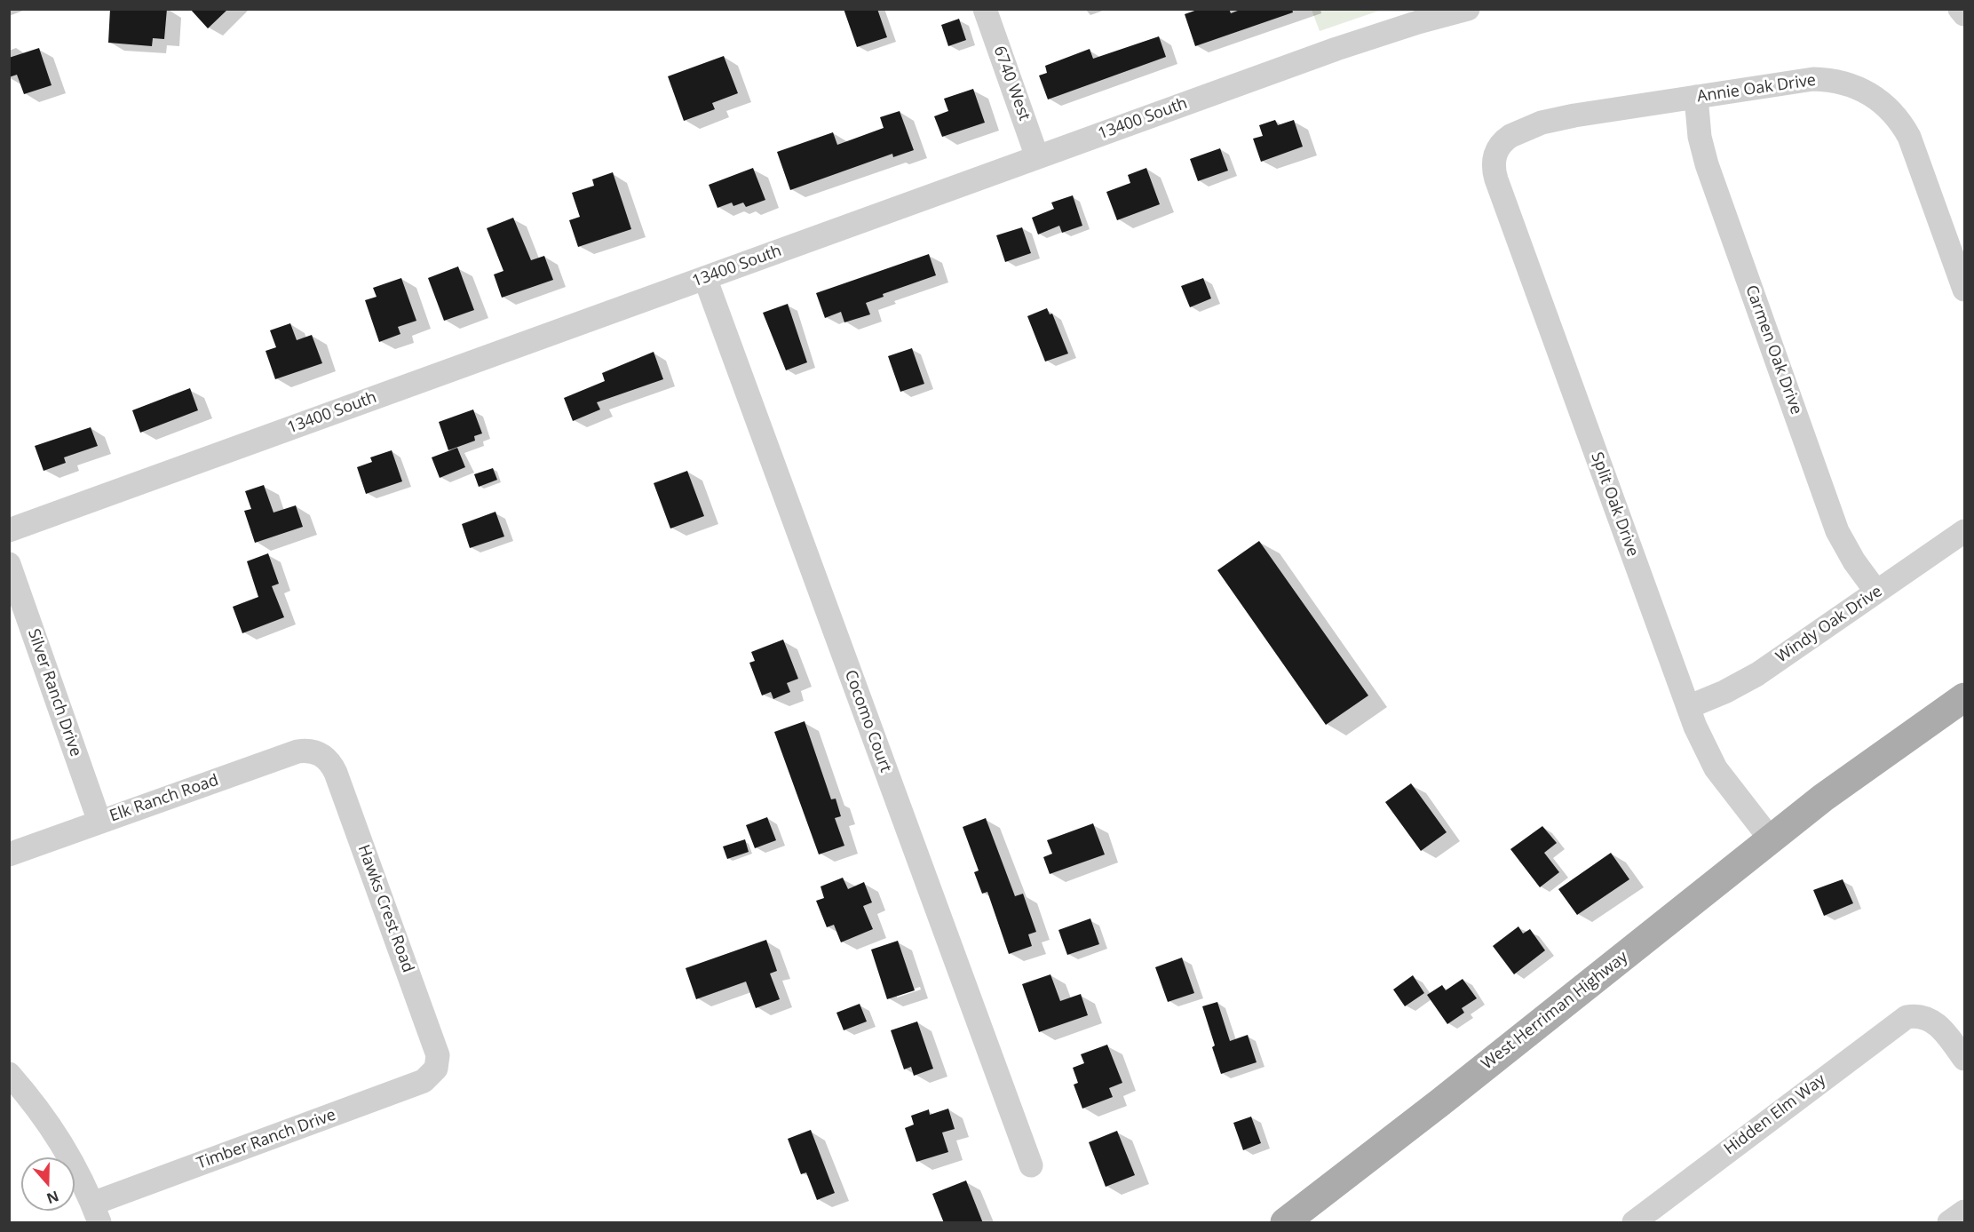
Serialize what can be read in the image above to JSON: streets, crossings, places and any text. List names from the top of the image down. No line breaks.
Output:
{"streets":{"main road":["West Herriman Highway"],"street":["6740 West","Annie Oak Drive","13400 South","Carmen Oak Drive","Split Oak Drive","Windy Oak Drive","Silver Ranch Drive","Cocomo Court","Elk Ranch Road","Hawks Crest Road","Hidden Elm Way","Timber Ranch Drive"]},"crossings":[["6740 West","13400 South"],["Annie Oak Drive","Carmen Oak Drive"],["Annie Oak Drive","Split Oak Drive"],["13400 South","Cocomo Court"],["Carmen Oak Drive","Windy Oak Drive"],["Split Oak Drive","Windy Oak Drive"],["Split Oak Drive","West Herriman Highway"],["Silver Ranch Drive","Elk Ranch Road"],["Elk Ranch Road","Hawks Crest Road"],["Hawks Crest Road","Timber Ranch Drive"]],"north":"bottom"}
